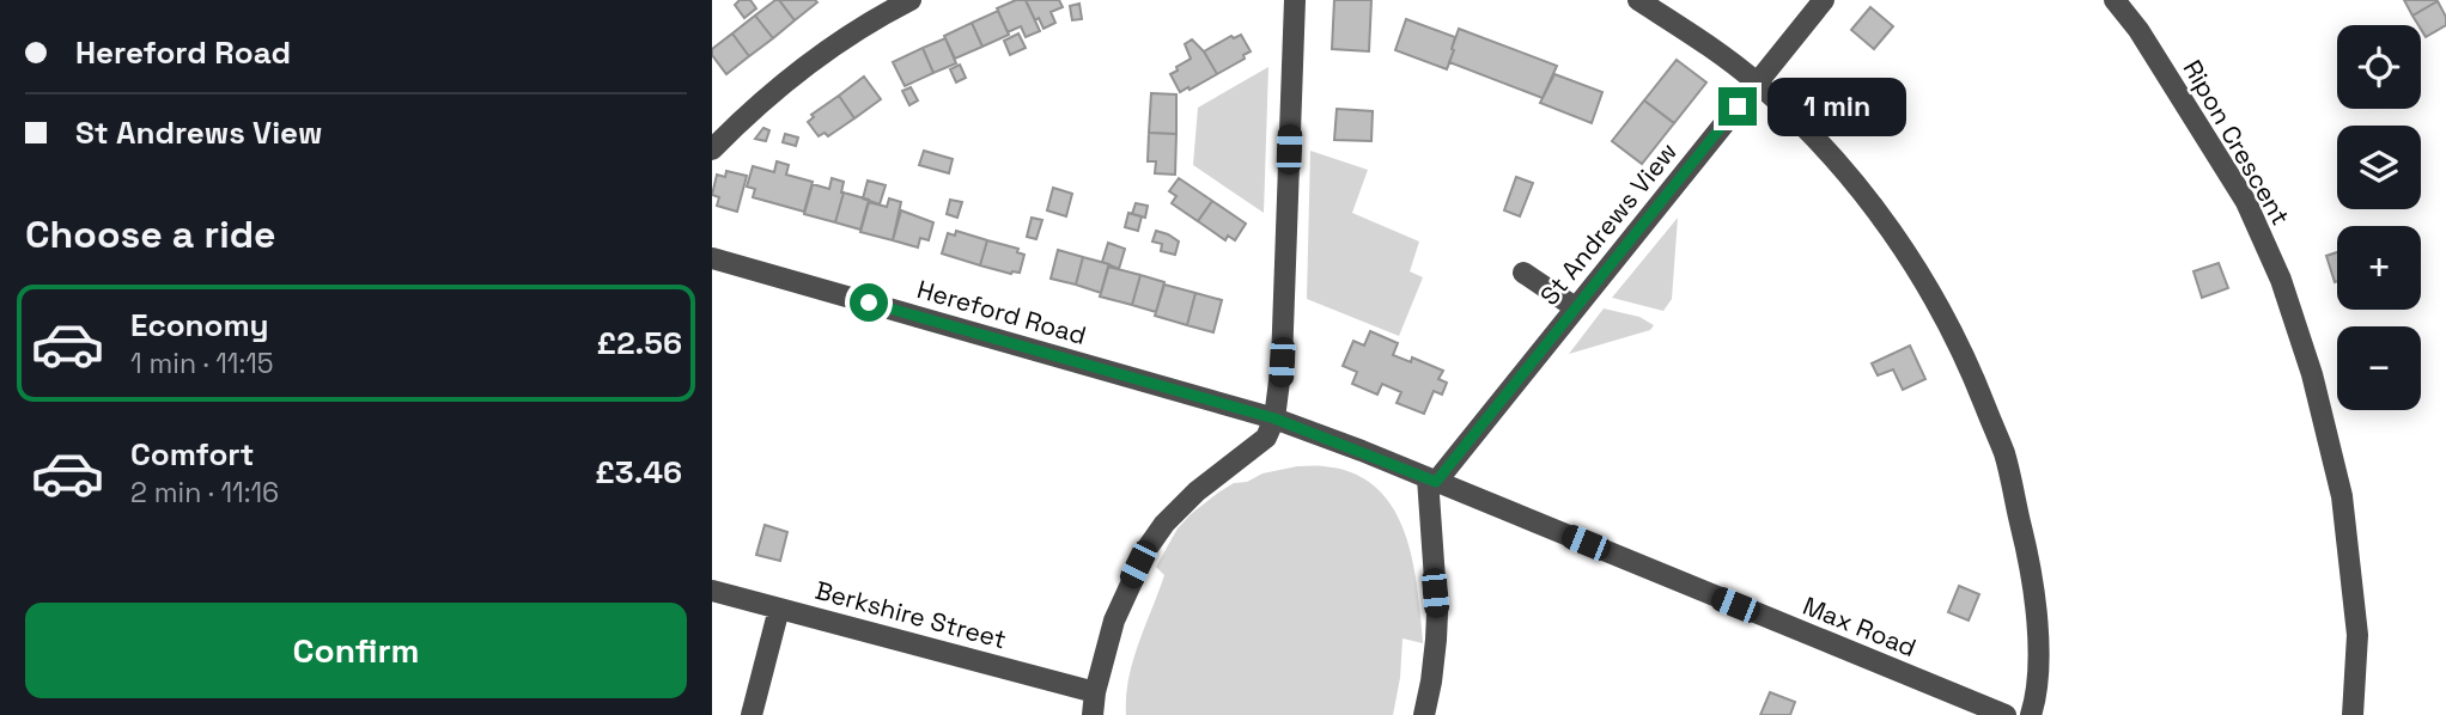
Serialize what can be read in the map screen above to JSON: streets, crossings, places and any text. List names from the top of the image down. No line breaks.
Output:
{"streets":{"street":["Ripon Crescent","St Andrews View","Hereford Road","Berkshire Street","Max Road"]},"crossings":[["St Andrews View","Max Road"],["Hereford Road","Max Road"]],"page":{"banner":["Hereford Road","St Andrews View"],"map_buttons":["+","−"],"bubble":"1 min","heading":"Choose a ride","list":[{"name":"Economy","note":"1 min · 11:15","value":"£2.56"},{"name":"Comfort","note":"2 min · 11:16","value":"£3.46"}],"buttons":"Confirm"}}
